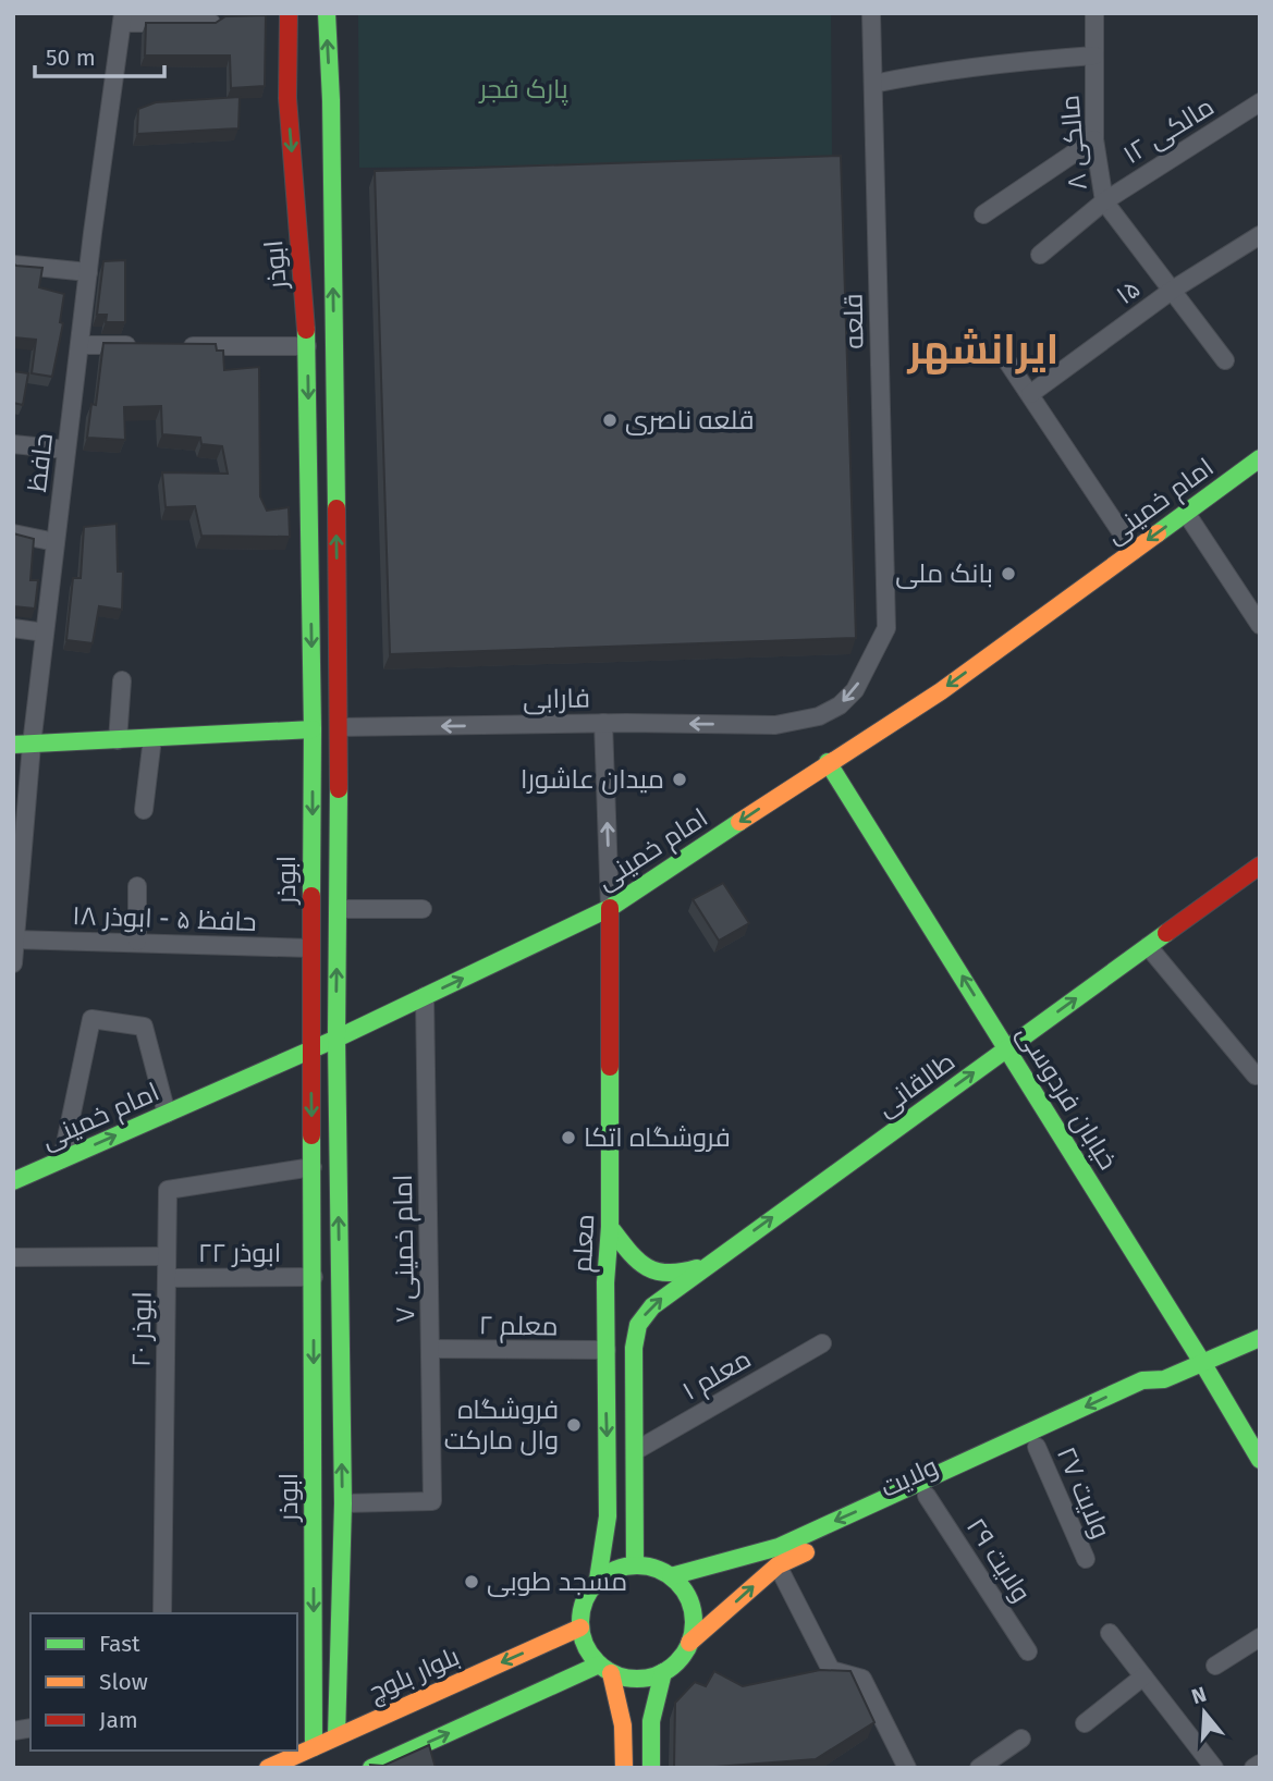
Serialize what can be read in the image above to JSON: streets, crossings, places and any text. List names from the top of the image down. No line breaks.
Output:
{"streets":{"main road":["ابوذر","امام خمینی","طالقانی","خیابان فردوسی","معلم","ولایت","بلوار بلوچ"],"street":["مالکی ۱۲","مالکی ۸","۱۵","قلعه","حافظ","فارابی","حافظ ۵ - ابوذر ۱۸","امام خمینی ۷","ابوذر ۲۲","معلم ۲","ابوذر ۲۰","معلم ۱","ولایت ۲۷","ولایت ۲۹"]},"crossings":[["مالکی ۱۲","مالکی ۸"],["مالکی ۸","۱۵"],["ابوذر","امام خمینی"],["ابوذر","فارابی"],["ابوذر","حافظ ۵ - ابوذر ۱۸"],["ابوذر","امام خمینی ۷"],["ابوذر","ابوذر ۲۲"],["ابوذر","ابوذر ۲۰"],["ابوذر","بلوار بلوچ"],["قلعه","فارابی"],["حافظ","حافظ ۵ - ابوذر ۱۸"],["امام خمینی","خیابان فردوسی"],["امام خمینی","معلم"],["امام خمینی","امام خمینی ۷"],["طالقانی","خیابان فردوسی"],["طالقانی","معلم ۱"],["خیابان فردوسی","ولایت"],["معلم","معلم ۲"],["معلم","ولایت"],["معلم","بلوار بلوچ"],["امام خمینی ۷","معلم ۲"],["ابوذر ۲۲","ابوذر ۲۰"],["ولایت","ولایت ۲۷"],["ولایت","ولایت ۲۹"],["ولایت","بلوار بلوچ"]],"one_way":["فارابی","طالقانی","خیابان فردوسی"],"districts":["ایرانشهر"],"parks":["پارک فجر"],"places":["قلعه ناصری","بانک ملی","میدان عاشورا","فروشگاه اتکا","فروشگاه وال مارکت","مسجد طوبی"],"legend":["Fast","Slow","Jam"],"scale_bar":"50 m","north":"top"}
